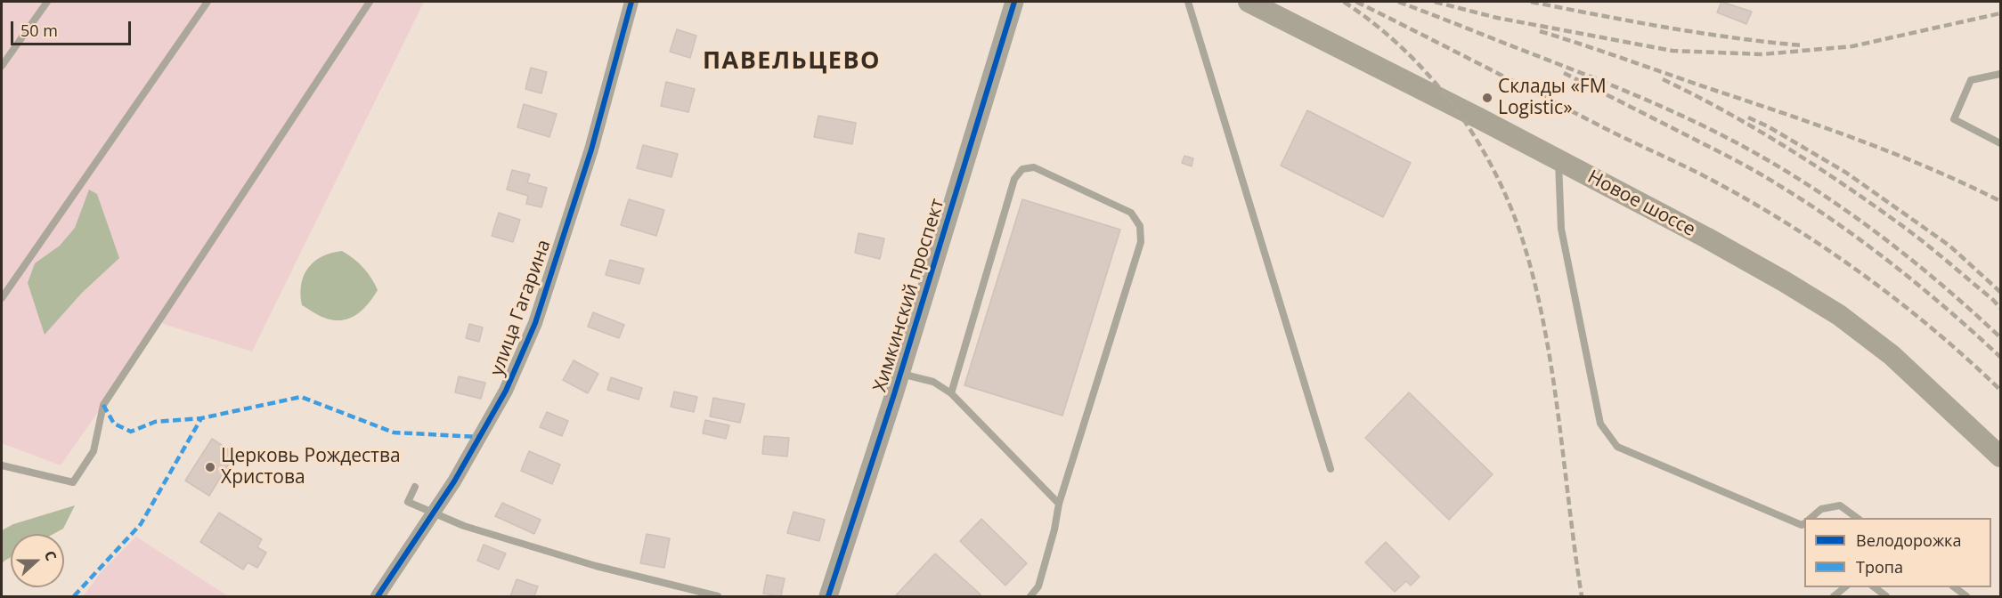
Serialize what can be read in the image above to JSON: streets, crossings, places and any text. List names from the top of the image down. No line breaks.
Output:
{"streets":{"main road":["Новое шоссе"],"street":["Химкинский проспект","улица Гагарина"]},"districts":["ПАВЕЛЬЦЕВО"],"places":["Склады «FM Logistic»","Церковь Рождества Христова"],"legend":["Велодорожка","Тропа"],"scale_bar":"50 m","north":"right"}
